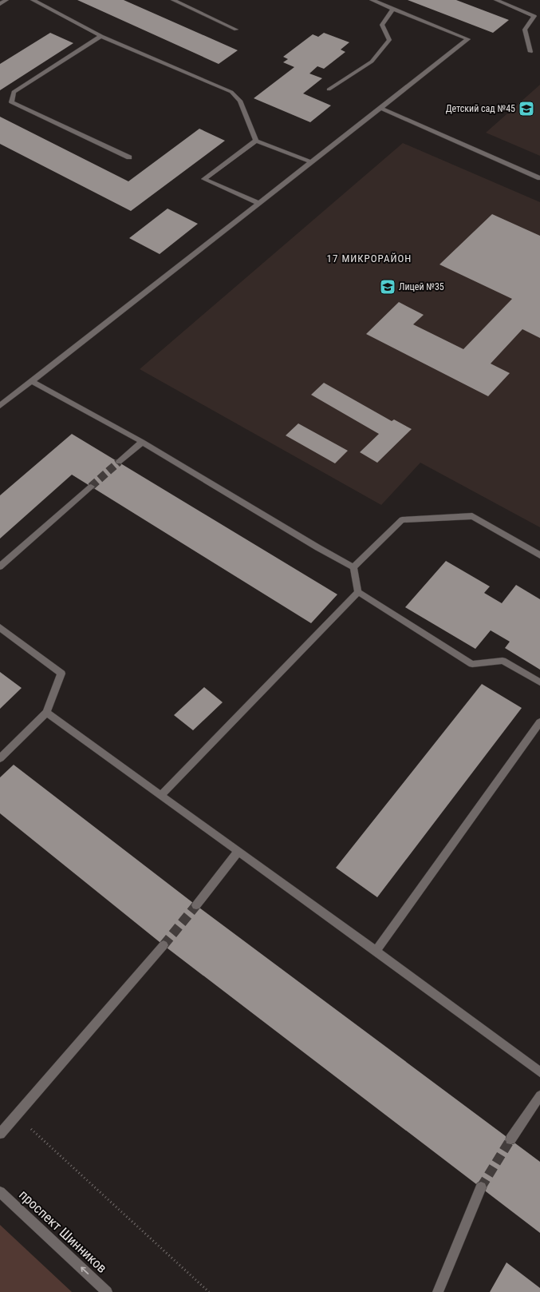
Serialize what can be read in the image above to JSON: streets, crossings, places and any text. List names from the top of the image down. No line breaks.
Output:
{"streets":{"street":["проспект Шинников"]},"one_way":["проспект Шинников"],"districts":["17 МИКРОРАЙОН"],"places":{"school or university":["Детский сад №45","Лицей №35"]}}
